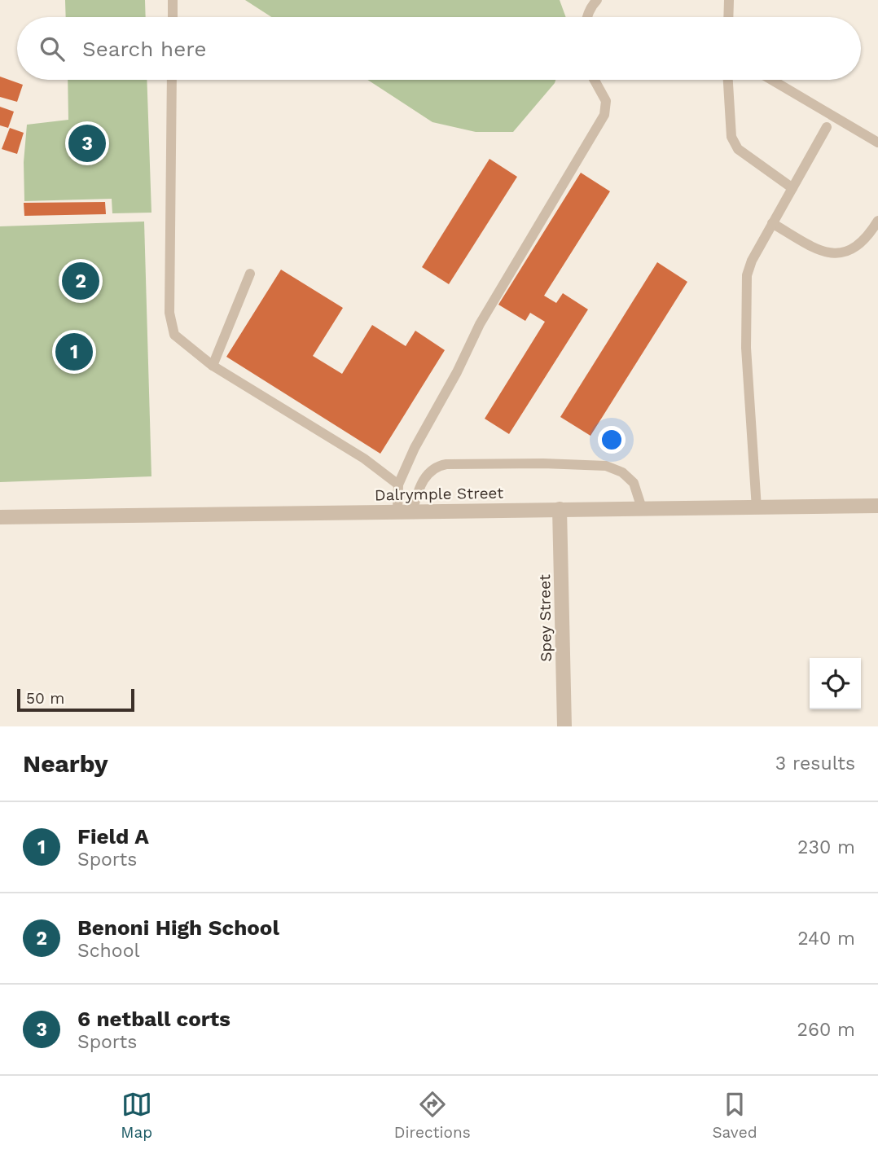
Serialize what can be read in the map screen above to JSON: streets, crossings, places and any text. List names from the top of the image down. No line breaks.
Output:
{"streets":{"street":["Dalrymple Street","Spey Street"]},"crossings":[["Dalrymple Street","Spey Street"]],"scale_bar":"50 m","page":{"search":"Search here","pins":["3","2","1"],"scale":"50 m","heading":["Nearby","3 results"],"list":[{"mark":"1","name":"Field A","note":"Sports","value":"230 m"},{"mark":"2","name":"Benoni High School","note":"School","value":"240 m"},{"mark":"3","name":"6 netball corts","note":"Sports","value":"260 m"}],"nav":["Map","Directions","Saved"]}}
